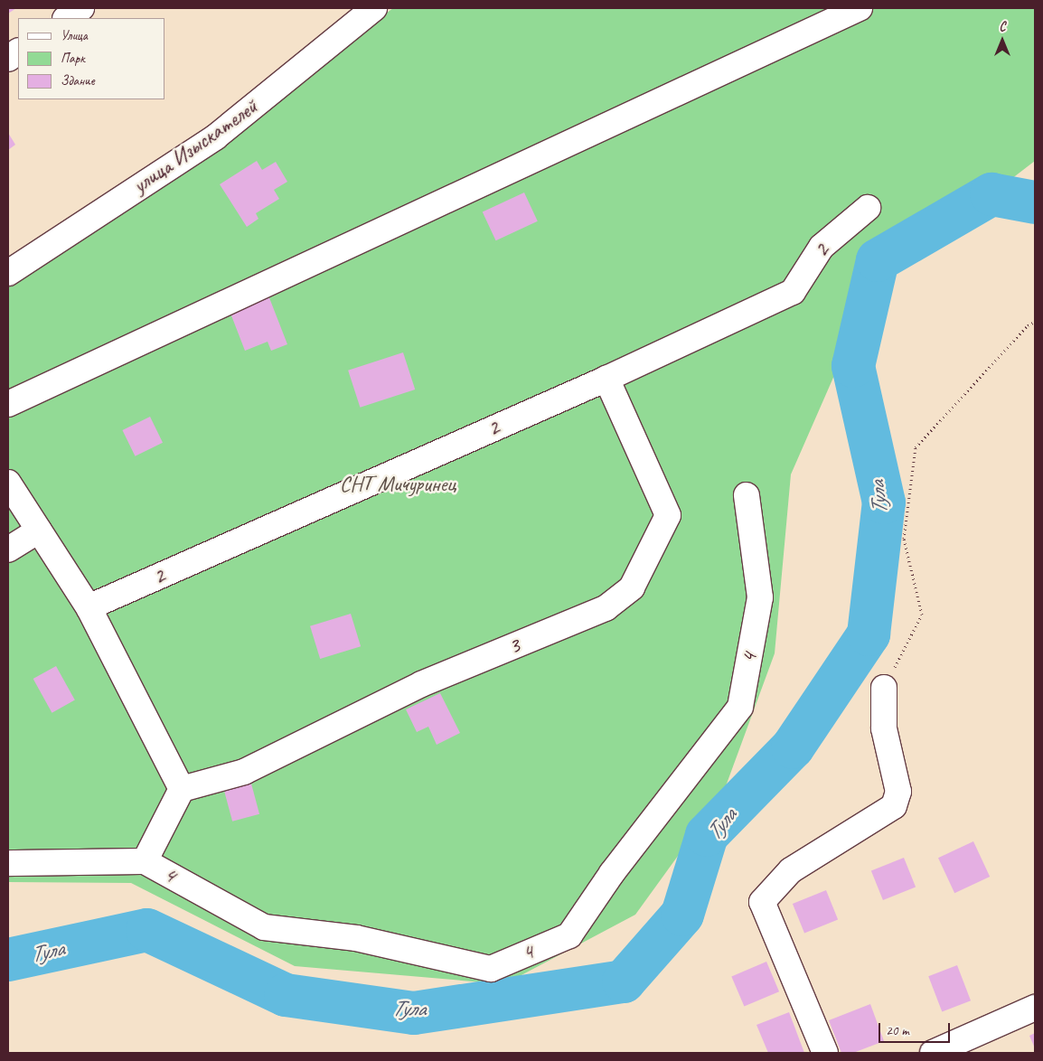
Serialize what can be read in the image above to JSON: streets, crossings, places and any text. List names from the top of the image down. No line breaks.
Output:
{"streets":{"street":["улица Изыскателей","2","3","4"]},"crossings":[["2","3"]],"water":["Тула"],"parks":["СНТ Мичуринец"],"legend":["Улица","Парк","Здание"],"scale_bar":"20 m","north":"top"}
